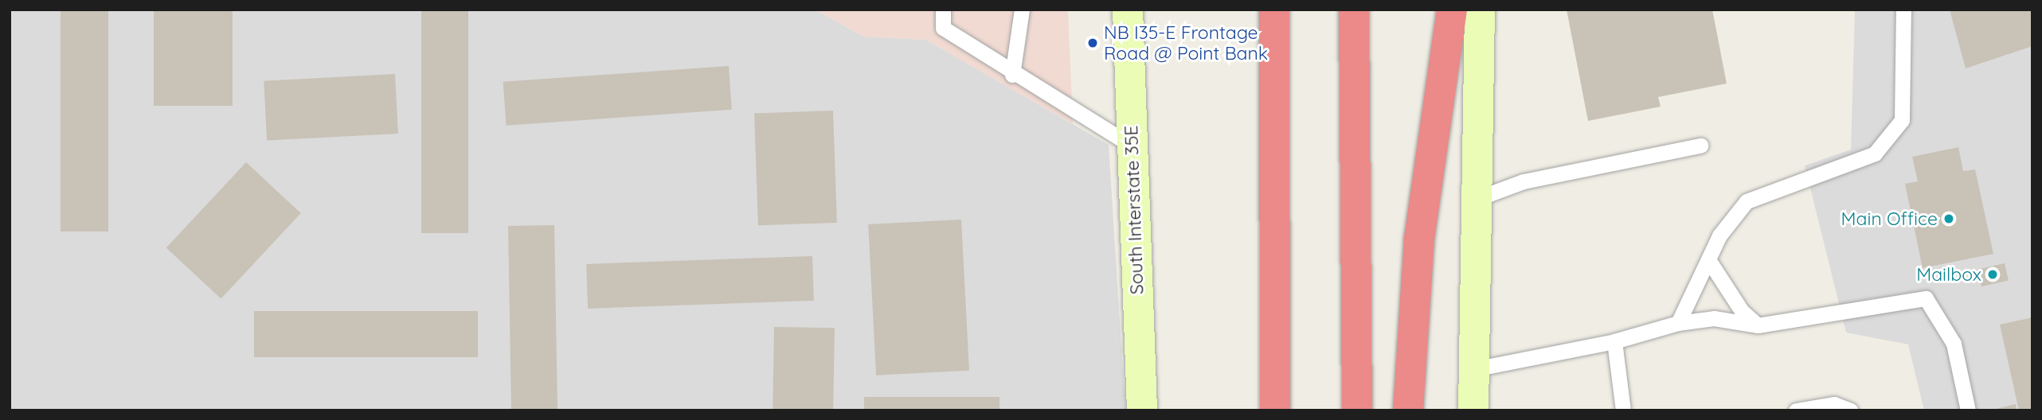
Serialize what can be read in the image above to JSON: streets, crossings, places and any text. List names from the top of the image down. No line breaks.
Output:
{"streets":{"main road":["South Interstate 35E"]},"places":["NB I35-E Frontage Road @ Point Bank","Main Office","Mailbox"]}
